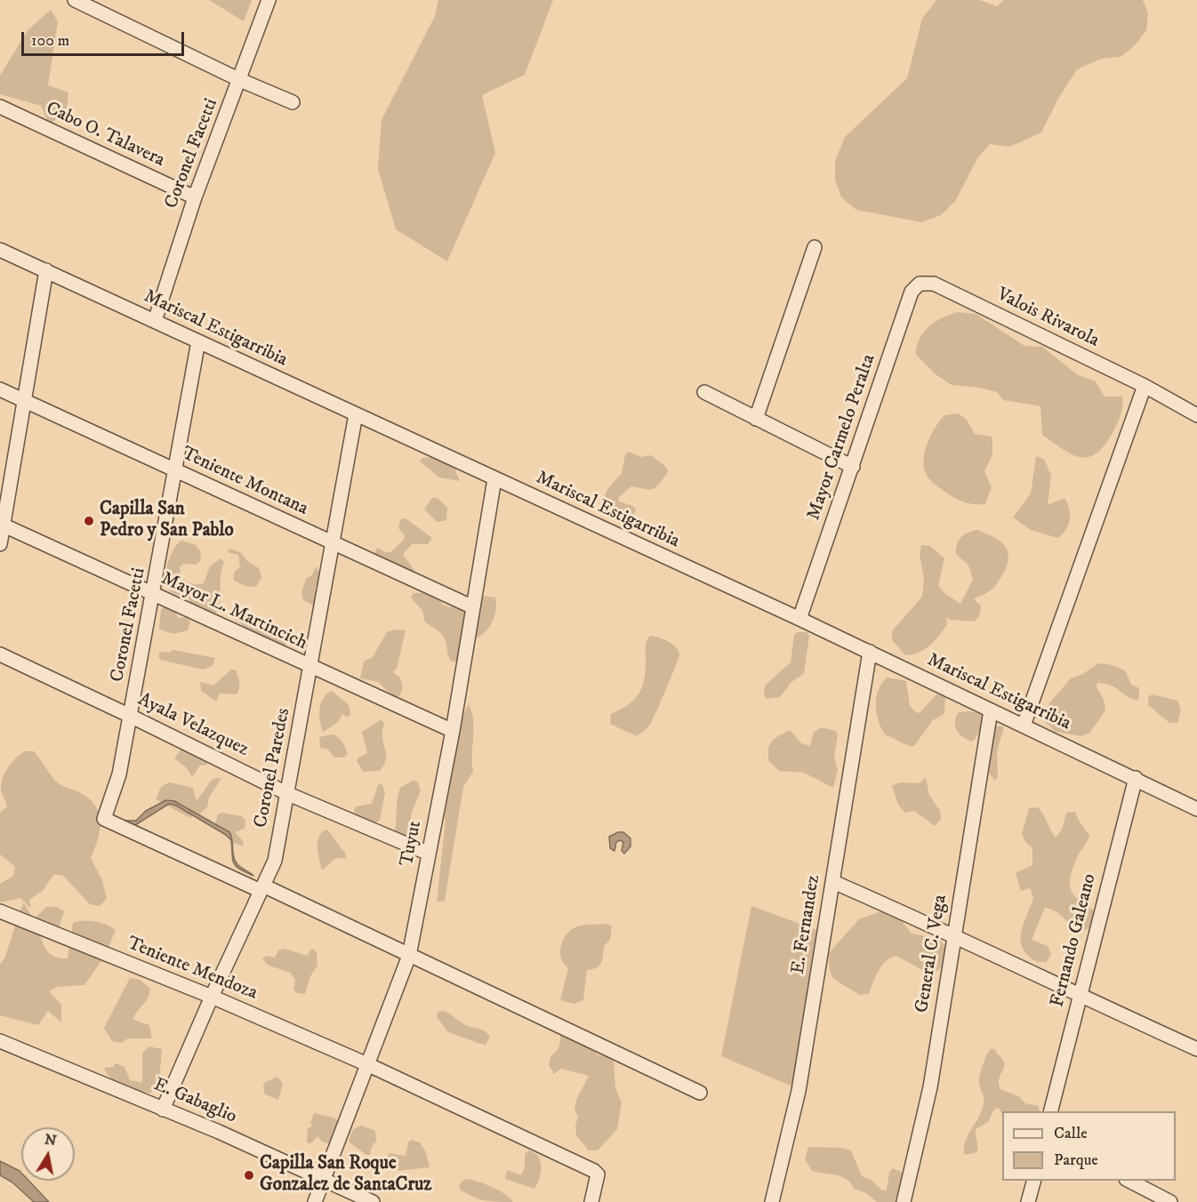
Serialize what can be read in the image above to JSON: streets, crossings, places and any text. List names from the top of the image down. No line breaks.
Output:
{"streets":{"street":["Cabo O. Talavera","Coronel Facetti","Valois Rivarola","Mariscal Estigarribia","Mayor Carmelo Peralta","Teniente Montana","Mayor L. Martincich","Ayala Velazquez","Coronel Paredes","Tuyut","E. Fernandez","Fernando Galeano","General C. Vega","Teniente Mendoza","E. Gabaglio"]},"crossings":[["Cabo O. Talavera","Coronel Facetti"],["Coronel Facetti","Mariscal Estigarribia"],["Coronel Facetti","Teniente Montana"],["Coronel Facetti","Mayor L. Martincich"],["Coronel Facetti","Ayala Velazquez"],["Coronel Facetti","Coronel Paredes"],["Valois Rivarola","Mayor Carmelo Peralta"],["Mariscal Estigarribia","Mayor Carmelo Peralta"],["Mariscal Estigarribia","Coronel Paredes"],["Mariscal Estigarribia","Tuyut"],["Mariscal Estigarribia","E. Fernandez"],["Mariscal Estigarribia","Fernando Galeano"],["Mariscal Estigarribia","General C. Vega"],["Teniente Montana","Coronel Paredes"],["Teniente Montana","Tuyut"],["Mayor L. Martincich","Coronel Paredes"],["Mayor L. Martincich","Tuyut"],["Ayala Velazquez","Coronel Paredes"],["Ayala Velazquez","Tuyut"],["Coronel Paredes","Teniente Mendoza"],["Coronel Paredes","E. Gabaglio"],["Tuyut","Teniente Mendoza"],["Tuyut","E. Gabaglio"]],"places":["Capilla San Pedro y San Pablo","Capilla San Roque Gonzalez de SantaCruz"],"legend":["Calle","Parque"],"scale_bar":"100 m","north":"top"}
